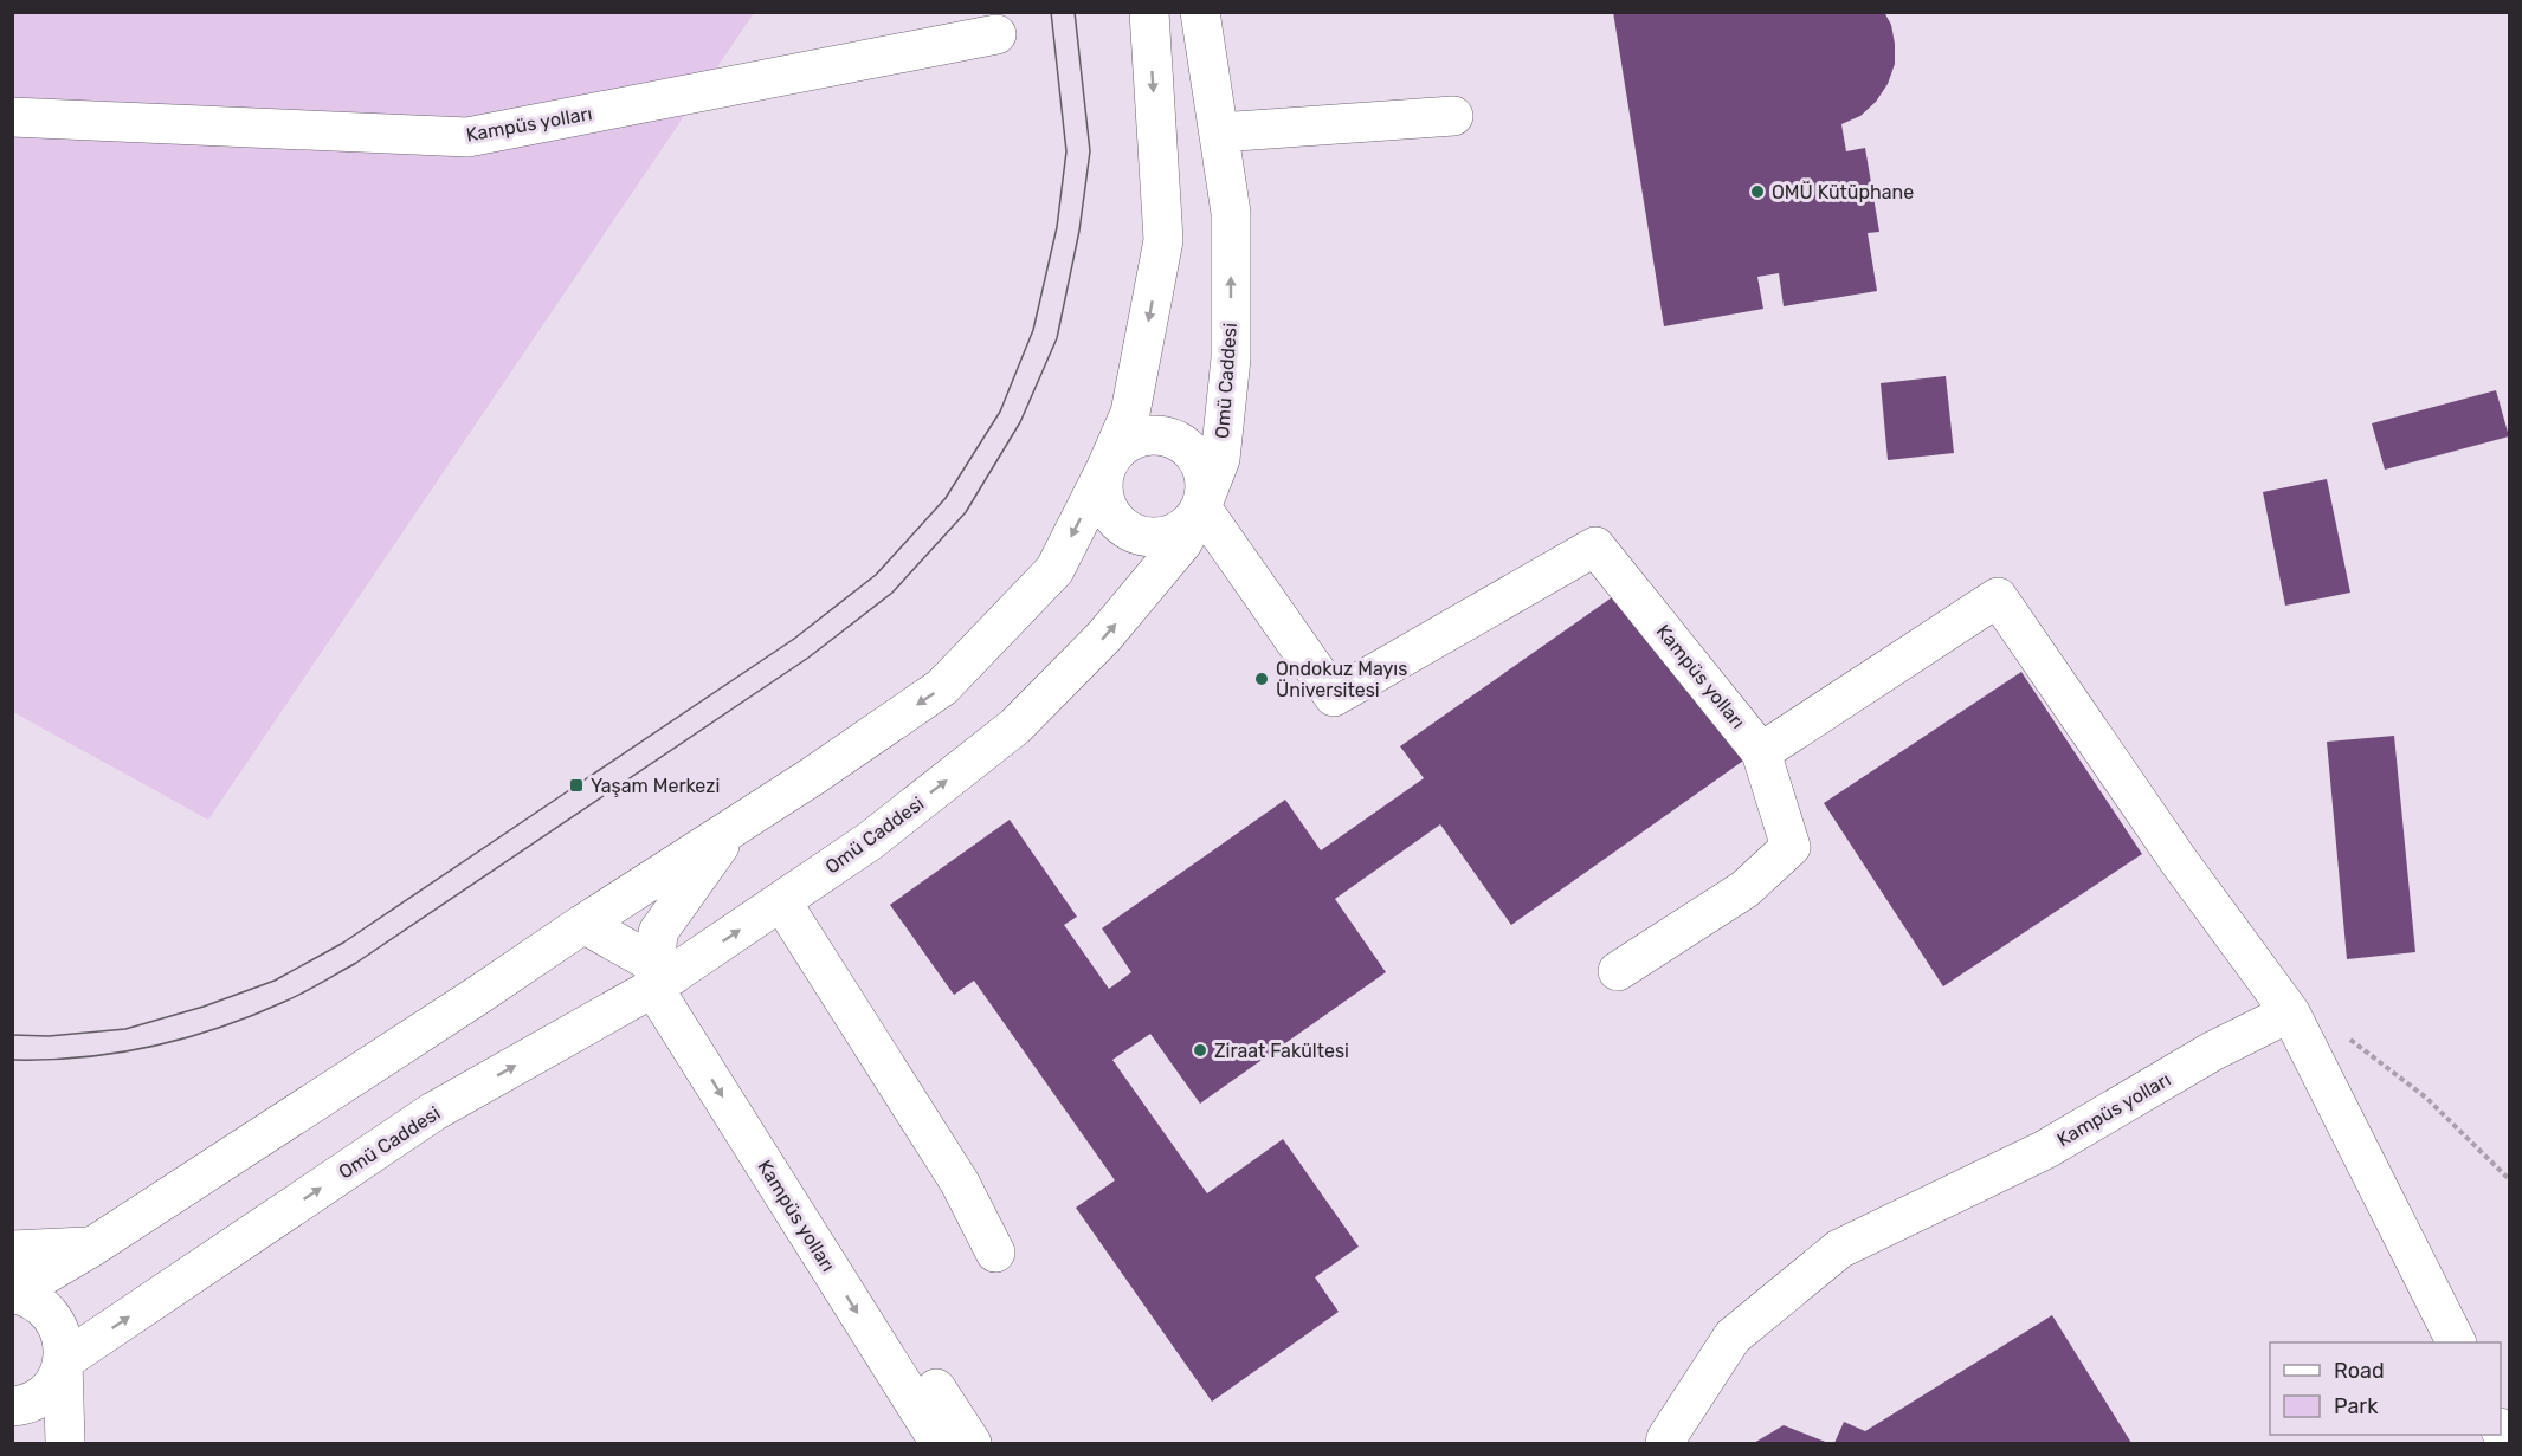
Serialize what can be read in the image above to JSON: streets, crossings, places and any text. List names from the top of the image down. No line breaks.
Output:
{"streets":{"street":["Kampüs yolları","Omü Caddesi"]},"crossings":[["Kampüs yolları","Omü Caddesi"]],"places":{"other":["OMÜ Kütüphane","Ondokuz Mayıs Üniversitesi","Ziraat Fakültesi"],"transit":["Yaşam Merkezi"]},"legend":["Road","Park"]}
